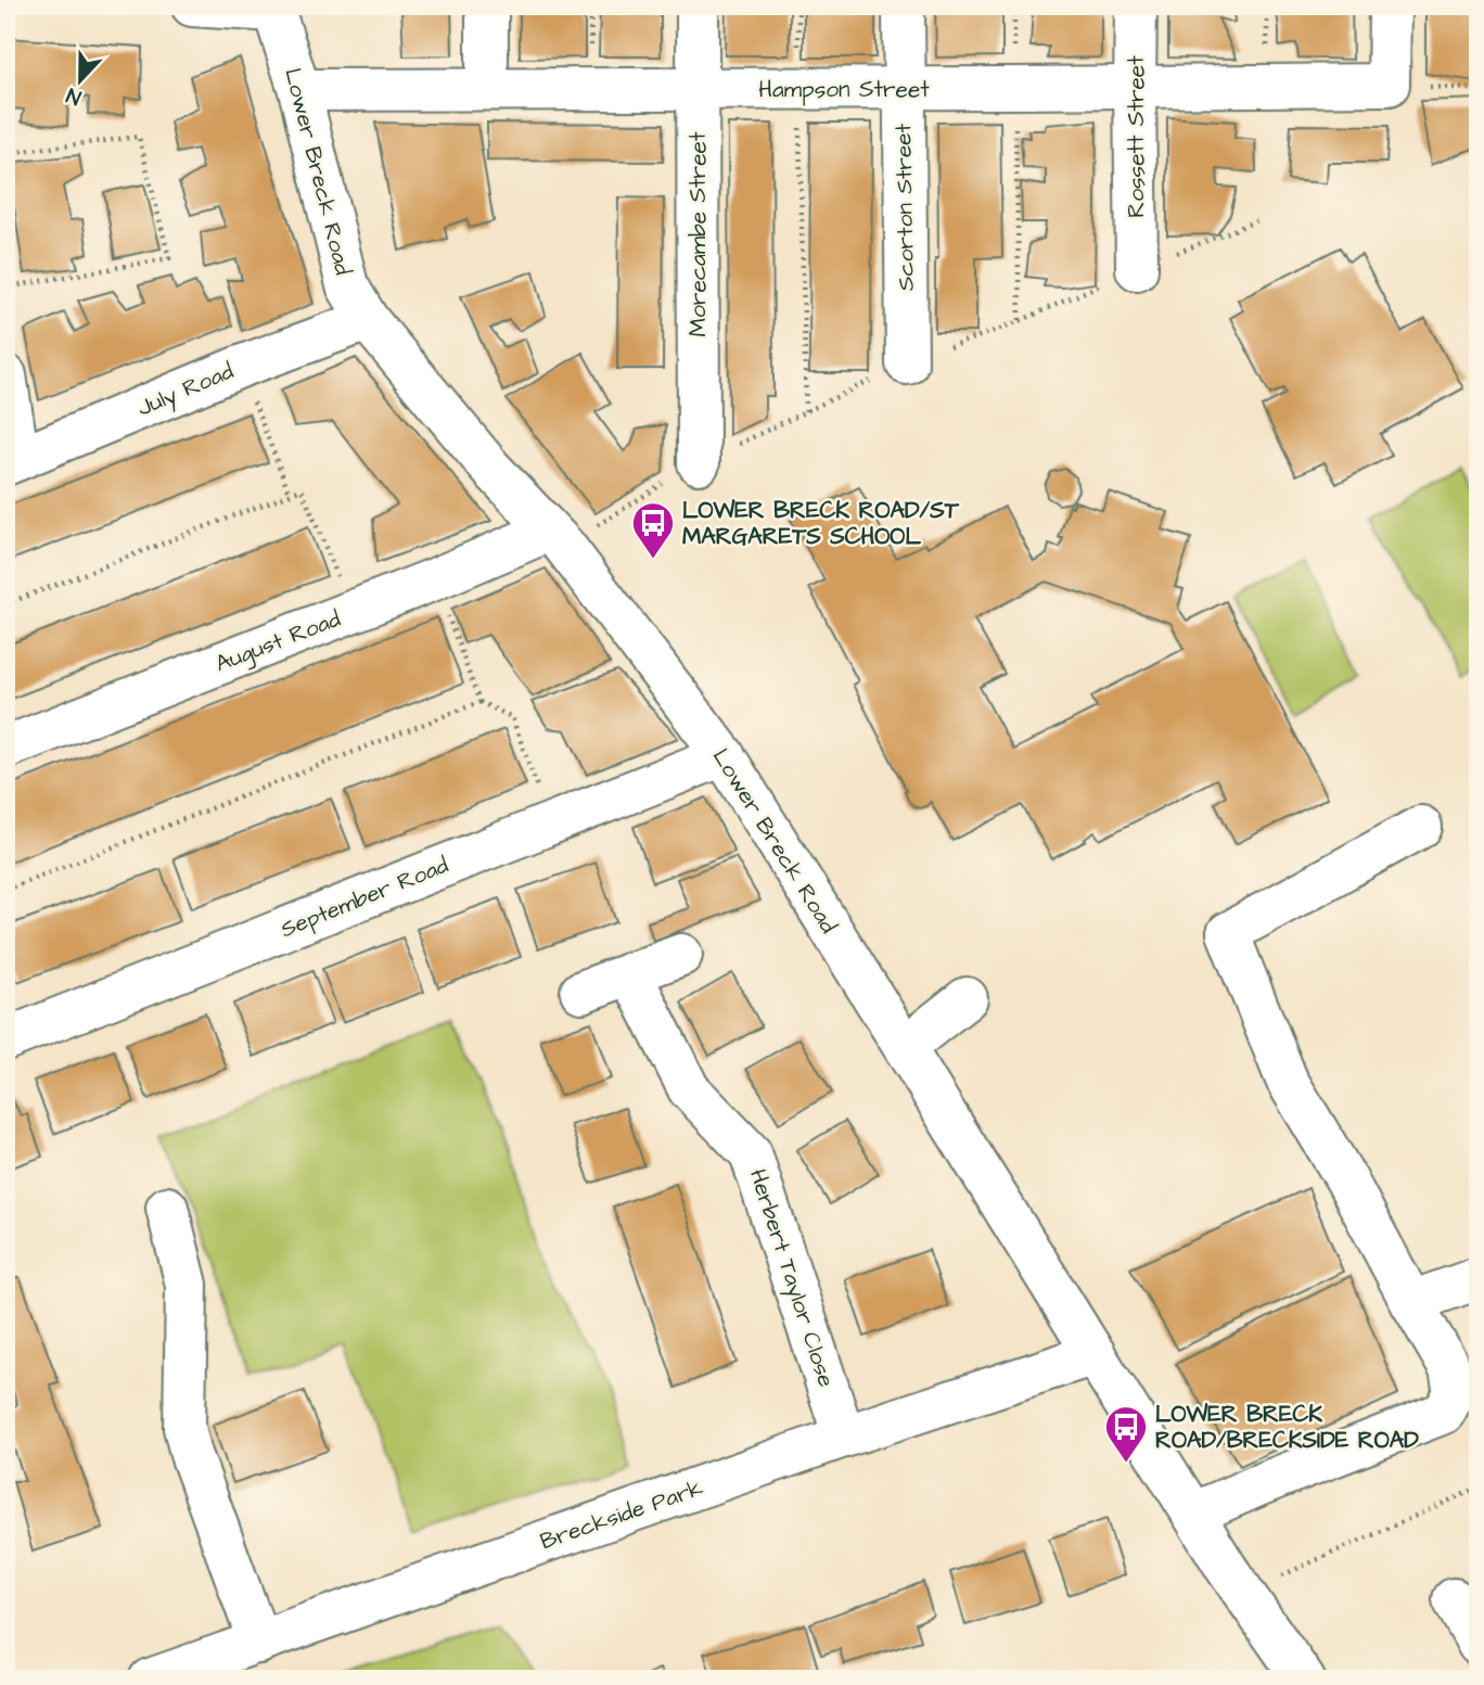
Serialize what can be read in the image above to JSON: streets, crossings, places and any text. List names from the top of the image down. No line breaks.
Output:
{"streets":{"street":["Hampson Street","Rossett Street","Lower Breck Road","Scorton Street","Morecambe Street","July Road","August Road","September Road","Herbert Taylor Close","Breckside Park"]},"crossings":[["Hampson Street","Rossett Street"],["Hampson Street","Lower Breck Road"],["Hampson Street","Scorton Street"],["Hampson Street","Morecambe Street"],["Lower Breck Road","July Road"],["Lower Breck Road","August Road"],["Lower Breck Road","September Road"],["Lower Breck Road","Breckside Park"],["Herbert Taylor Close","Breckside Park"]],"places":{"bus stop":["LOWER BRECK ROAD/ST MARGARETS SCHOOL","LOWER BRECK ROAD/BRECKSIDE ROAD"]},"north":"bottom"}
